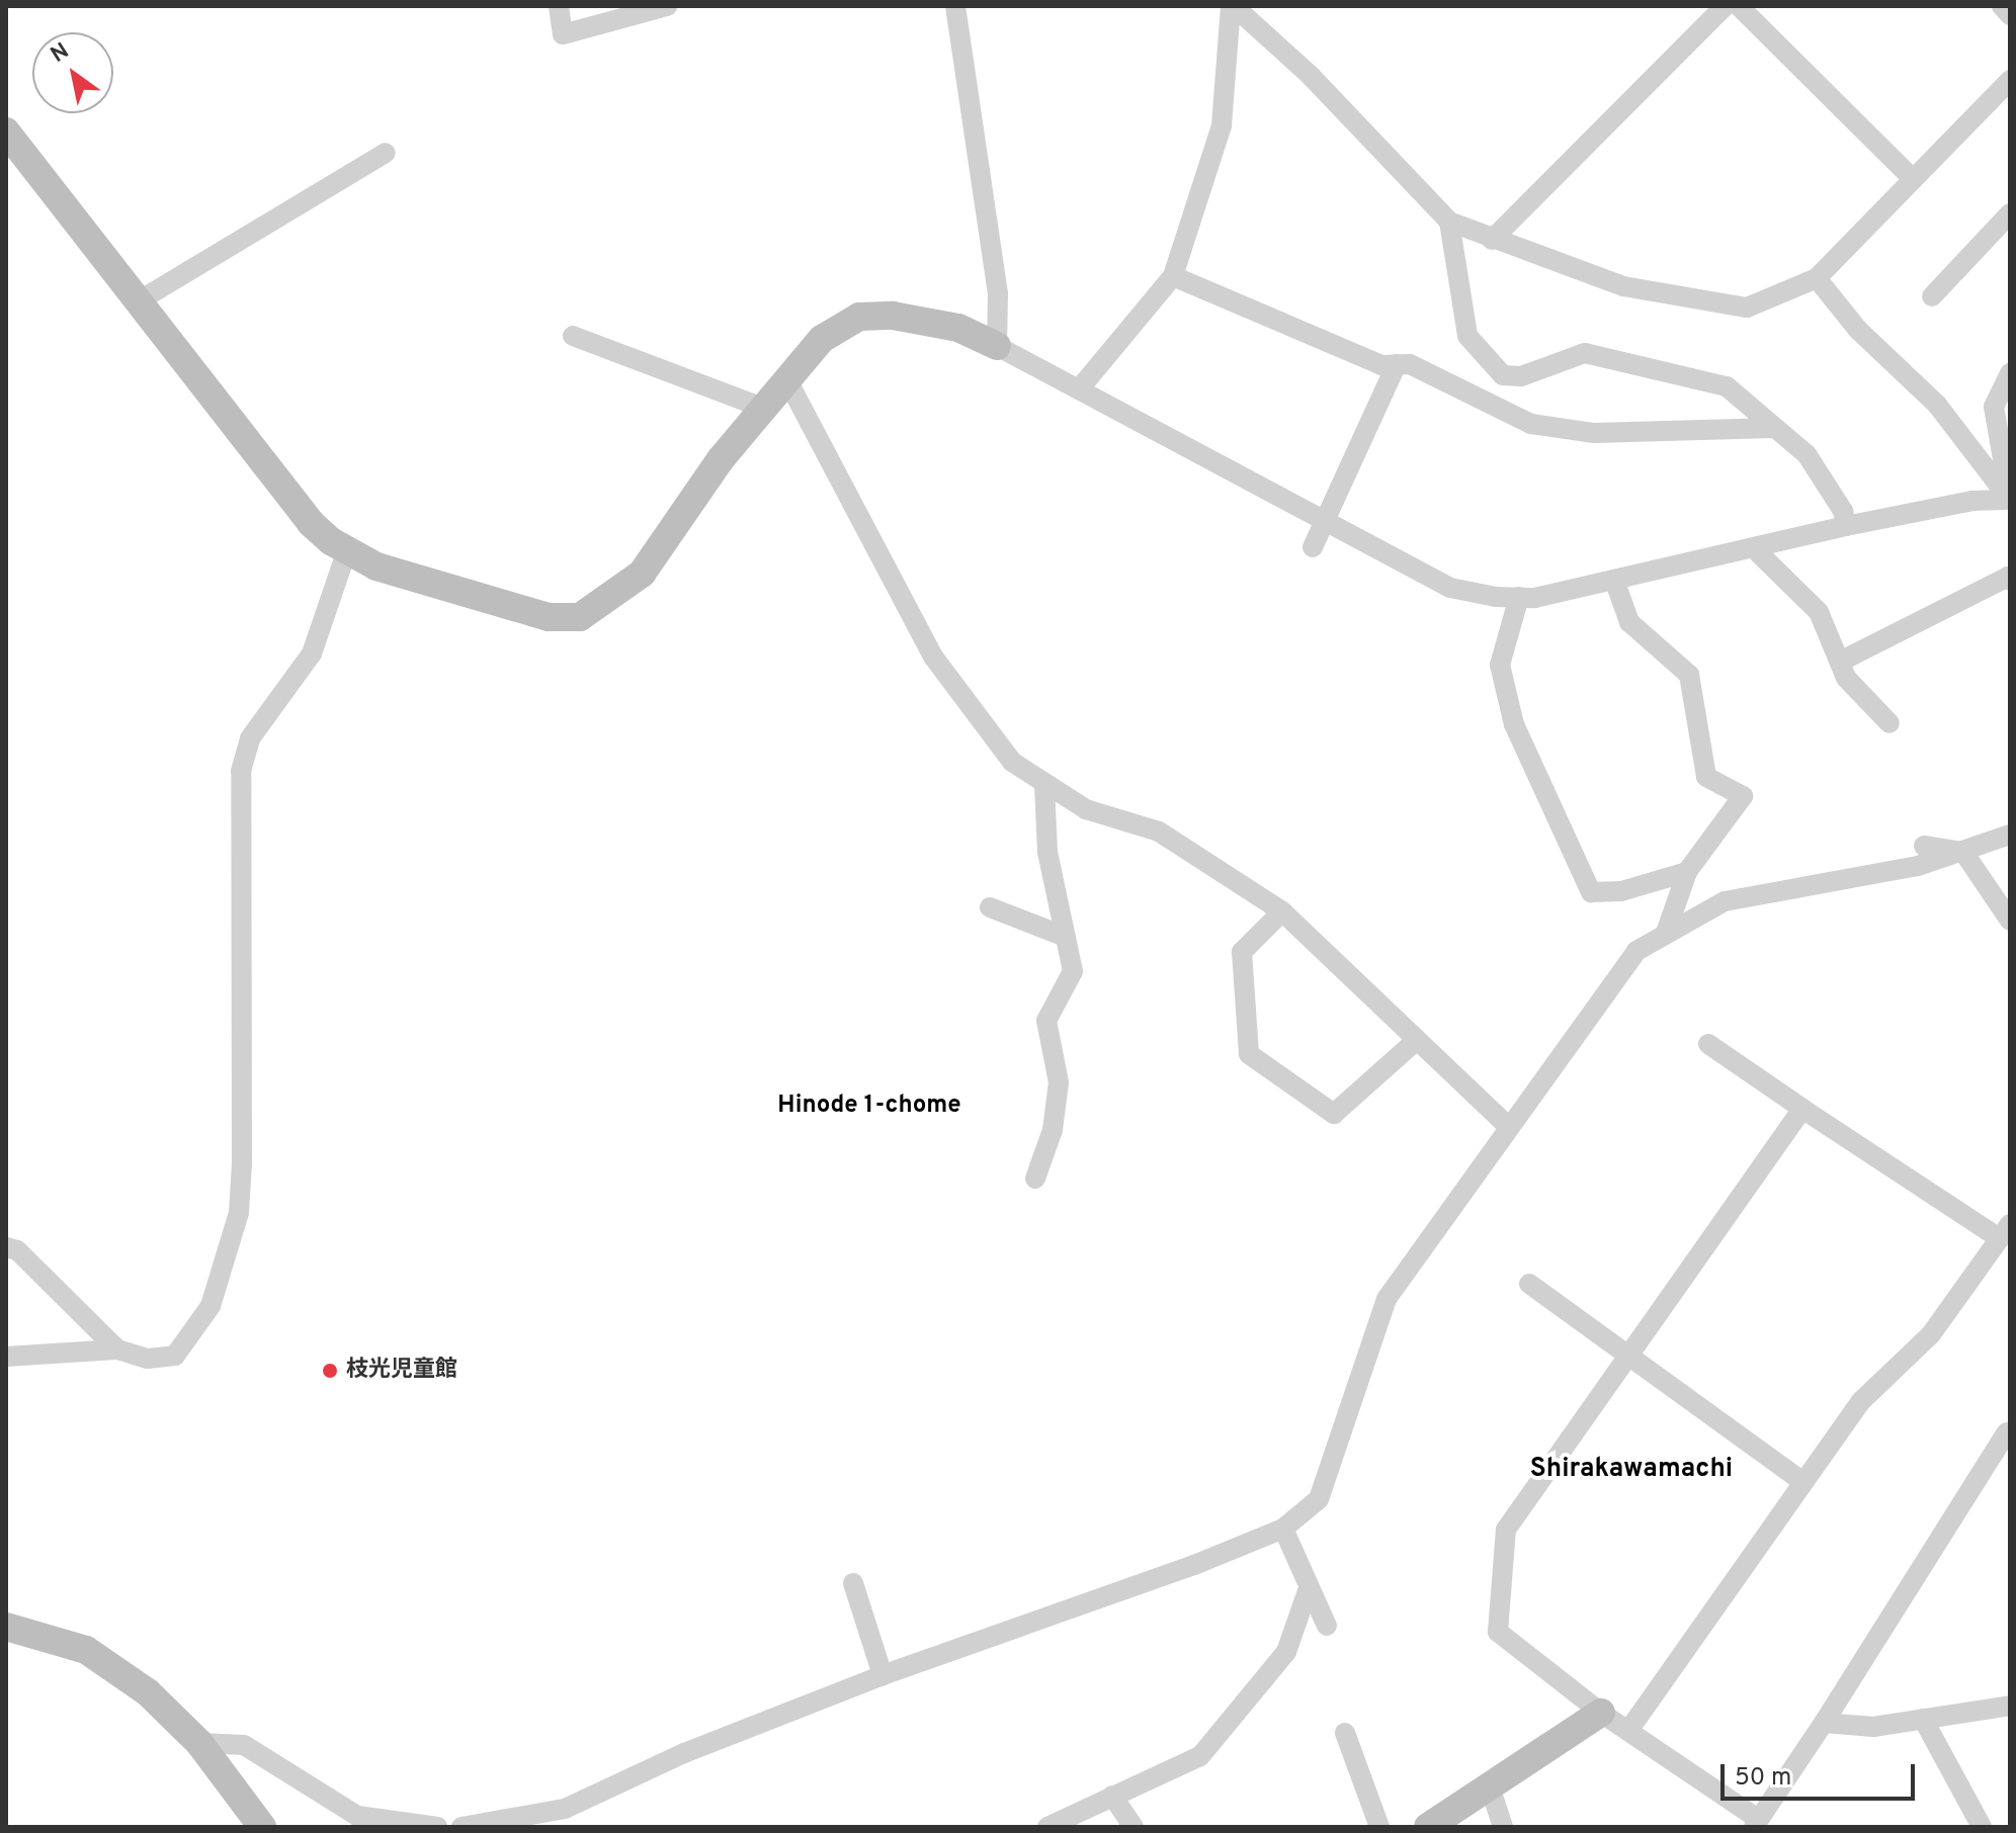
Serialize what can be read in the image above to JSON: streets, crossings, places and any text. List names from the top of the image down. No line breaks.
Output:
{"districts":["Hinode 1-chome","Shirakawamachi"],"places":["枝光児童館"],"scale_bar":"50 m","north":"top left"}
